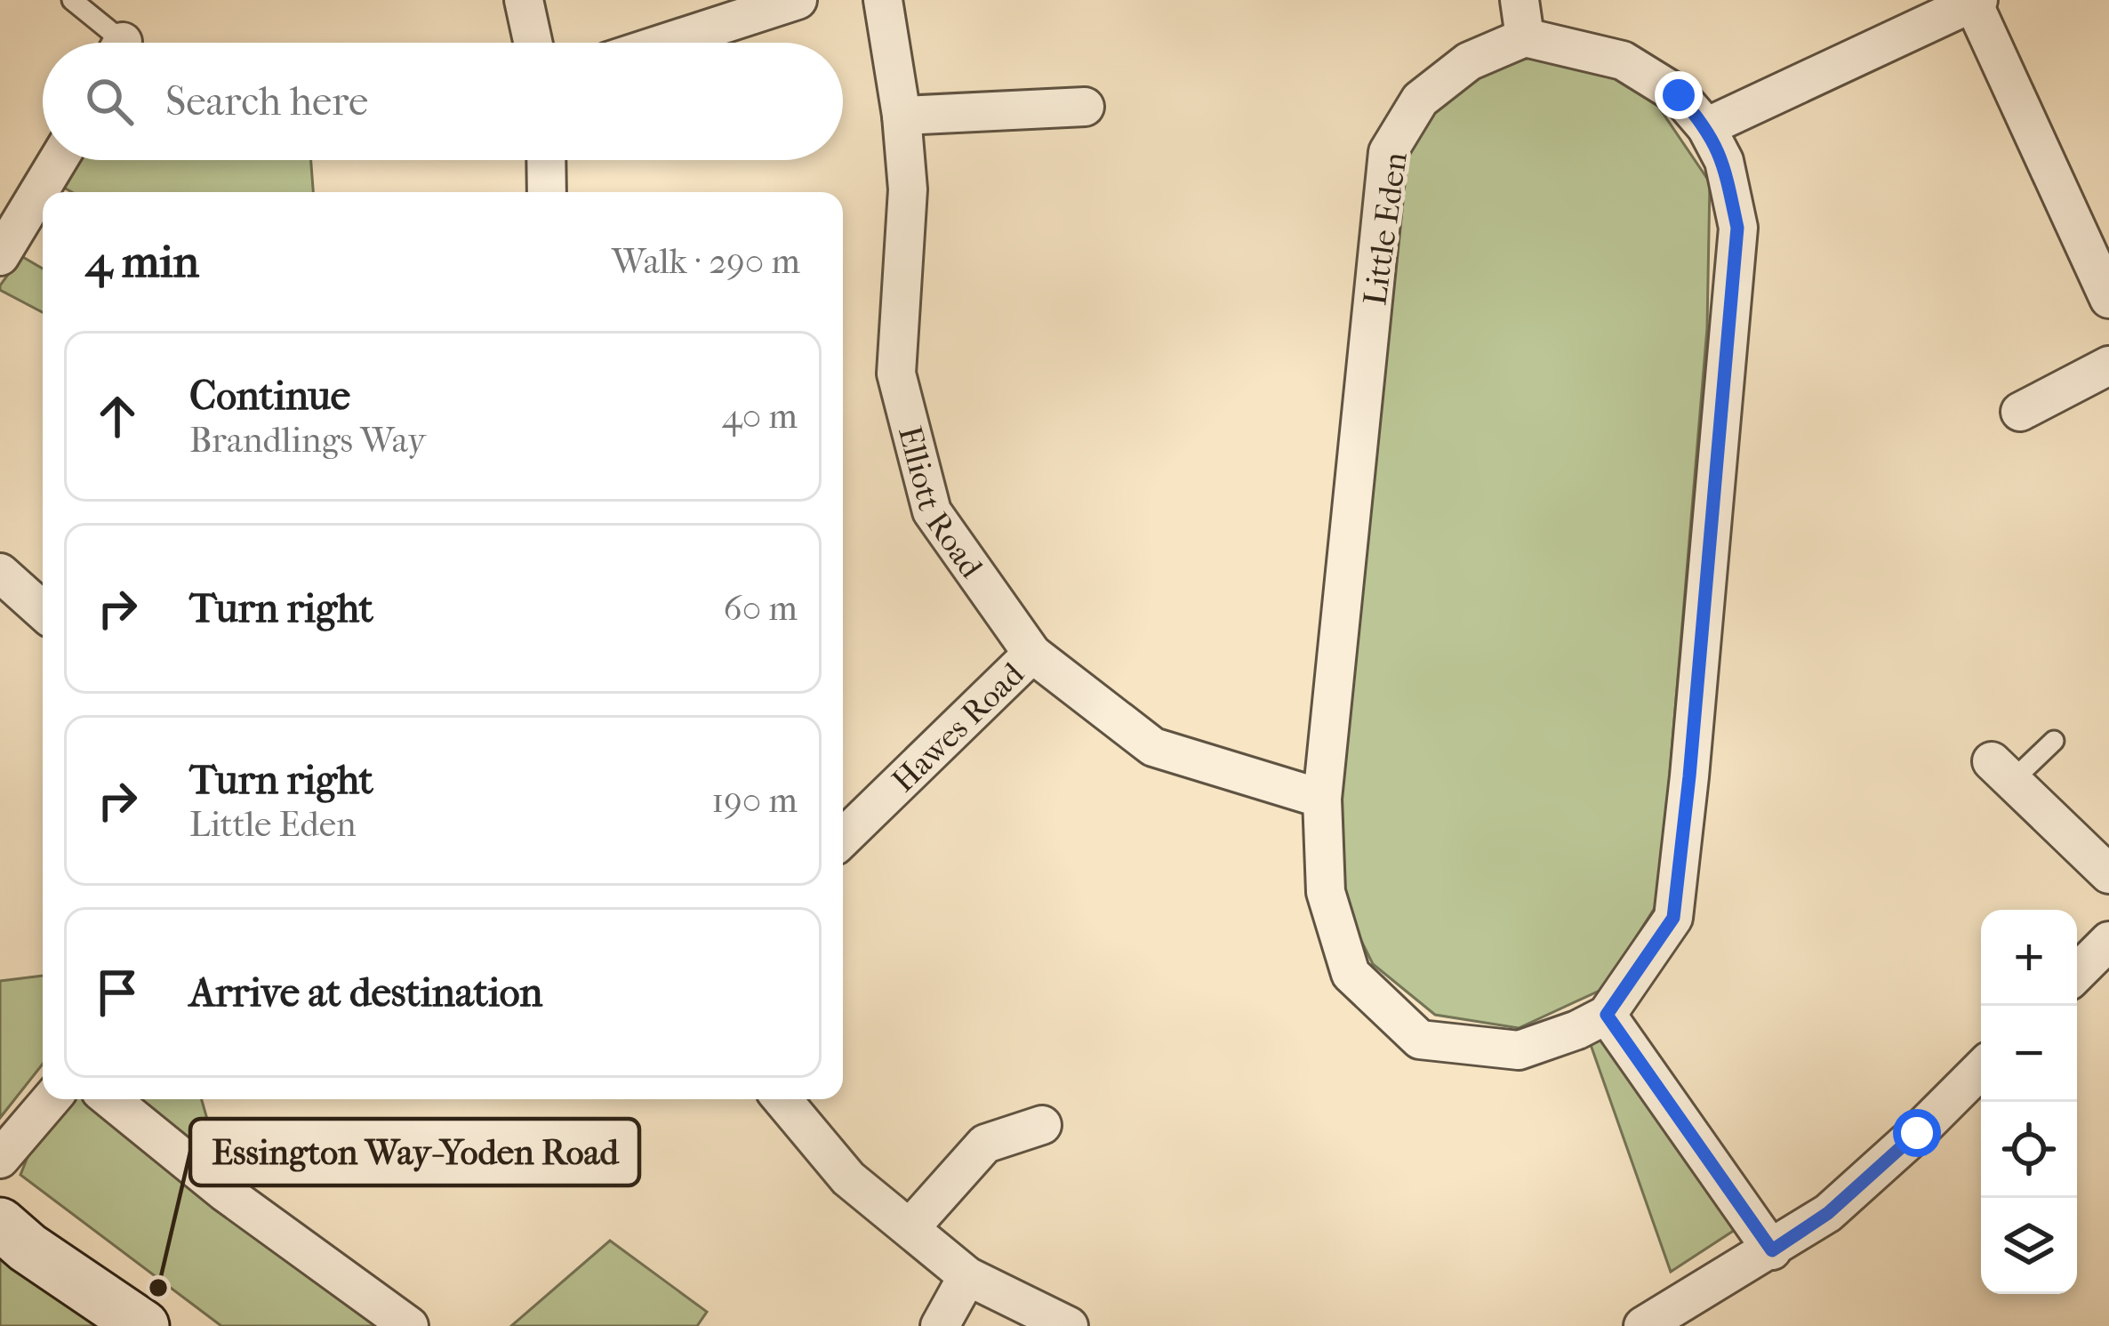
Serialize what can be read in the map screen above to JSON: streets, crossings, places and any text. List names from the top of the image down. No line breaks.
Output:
{"streets":{"street":["Little Eden","Elliott Road","Hawes Road"]},"crossings":[["Little Eden","Elliott Road"],["Elliott Road","Hawes Road"]],"places":["Essington Way-Yoden Road"],"page":{"search":"Search here","heading":["4 min","Walk · 290 m"],"list":[["Continue","Brandlings Way","40 m"],["Turn right","60 m"],["Turn right","Little Eden","190 m"],"Arrive at destination"],"map_buttons":["+","−"]}}
